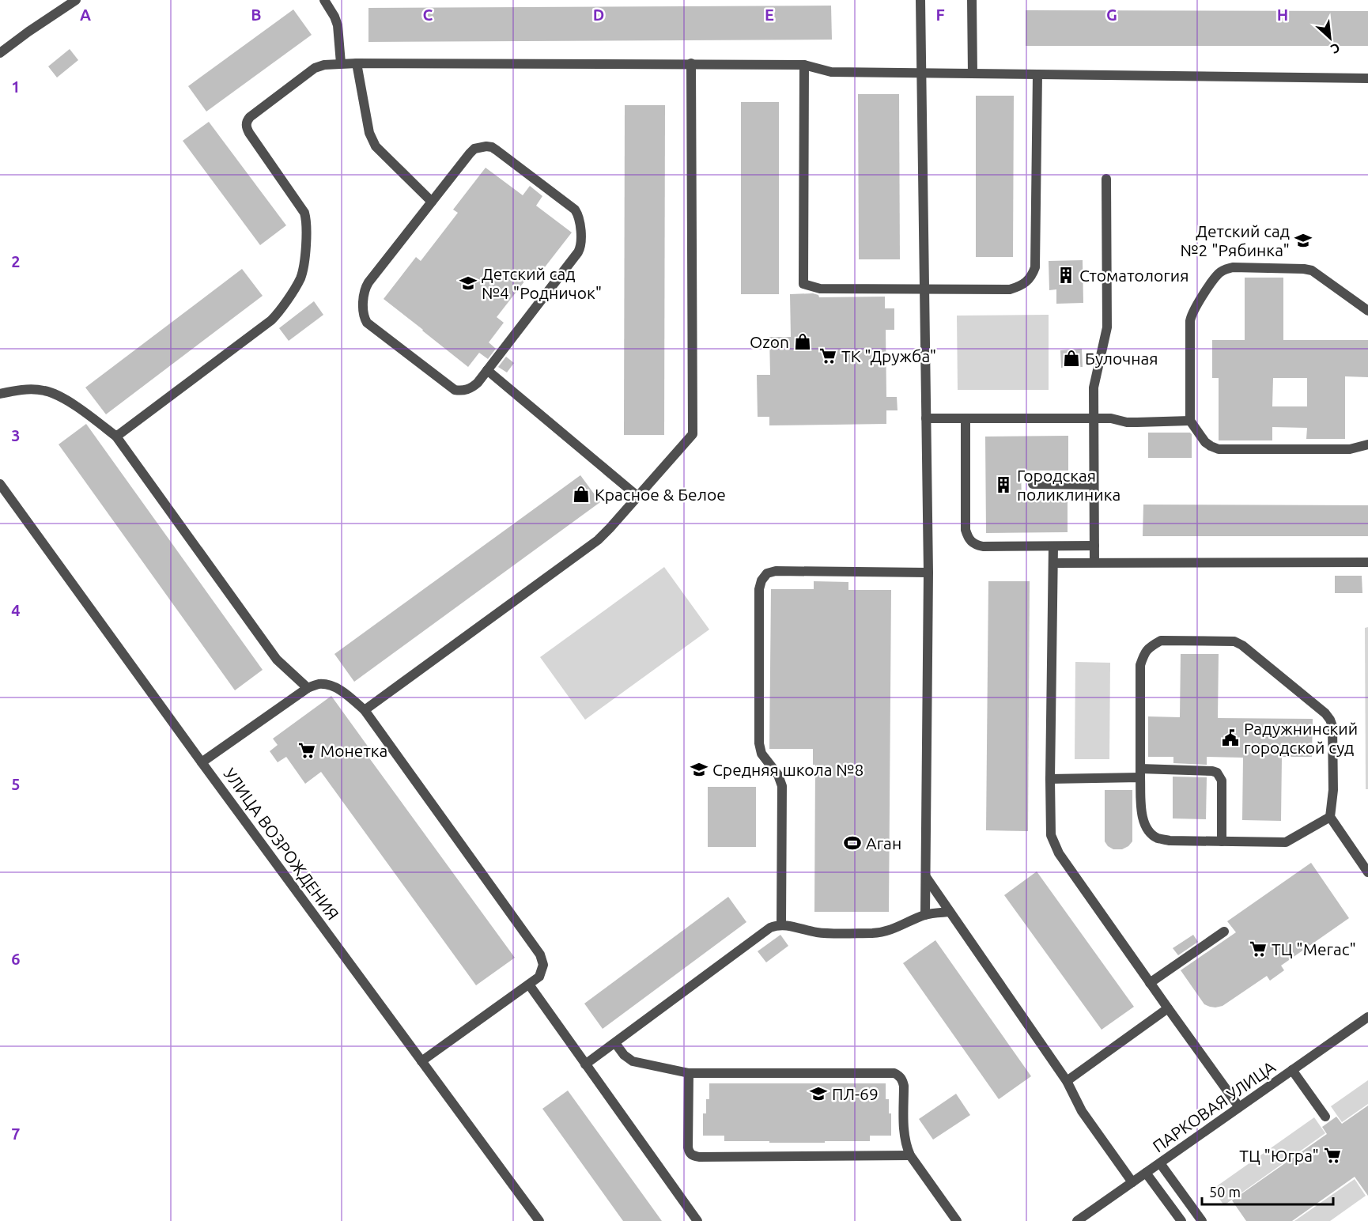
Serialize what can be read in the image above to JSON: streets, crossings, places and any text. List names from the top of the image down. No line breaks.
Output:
{"streets":{"street":["УЛИЦА ВОЗРОЖДЕНИЯ","ПАРКОВАЯ УЛИЦА"]},"places":{"school or university":["Детский сад №2 \"Рябинка\"","Детский сад №4 \"Родничок\"","Средняя школа №8","ПЛ-69"],"building":["Стоматология","Городская поликлиника"],"shop":["Ozon","Булочная","Красное & Белое"],"supermarket":["ТК \"Дружба\"","Монетка","ТЦ \"Мегас\"","ТЦ \"Югра\""],"public building":["Радужнинский городской суд"],"sports":["Аган"]},"scale_bar":"50 m","north":"bottom right","grid":{"columns":["A","B","C","D","E","F","G","H"],"rows":["1","2","3","4","5","6","7"]}}
